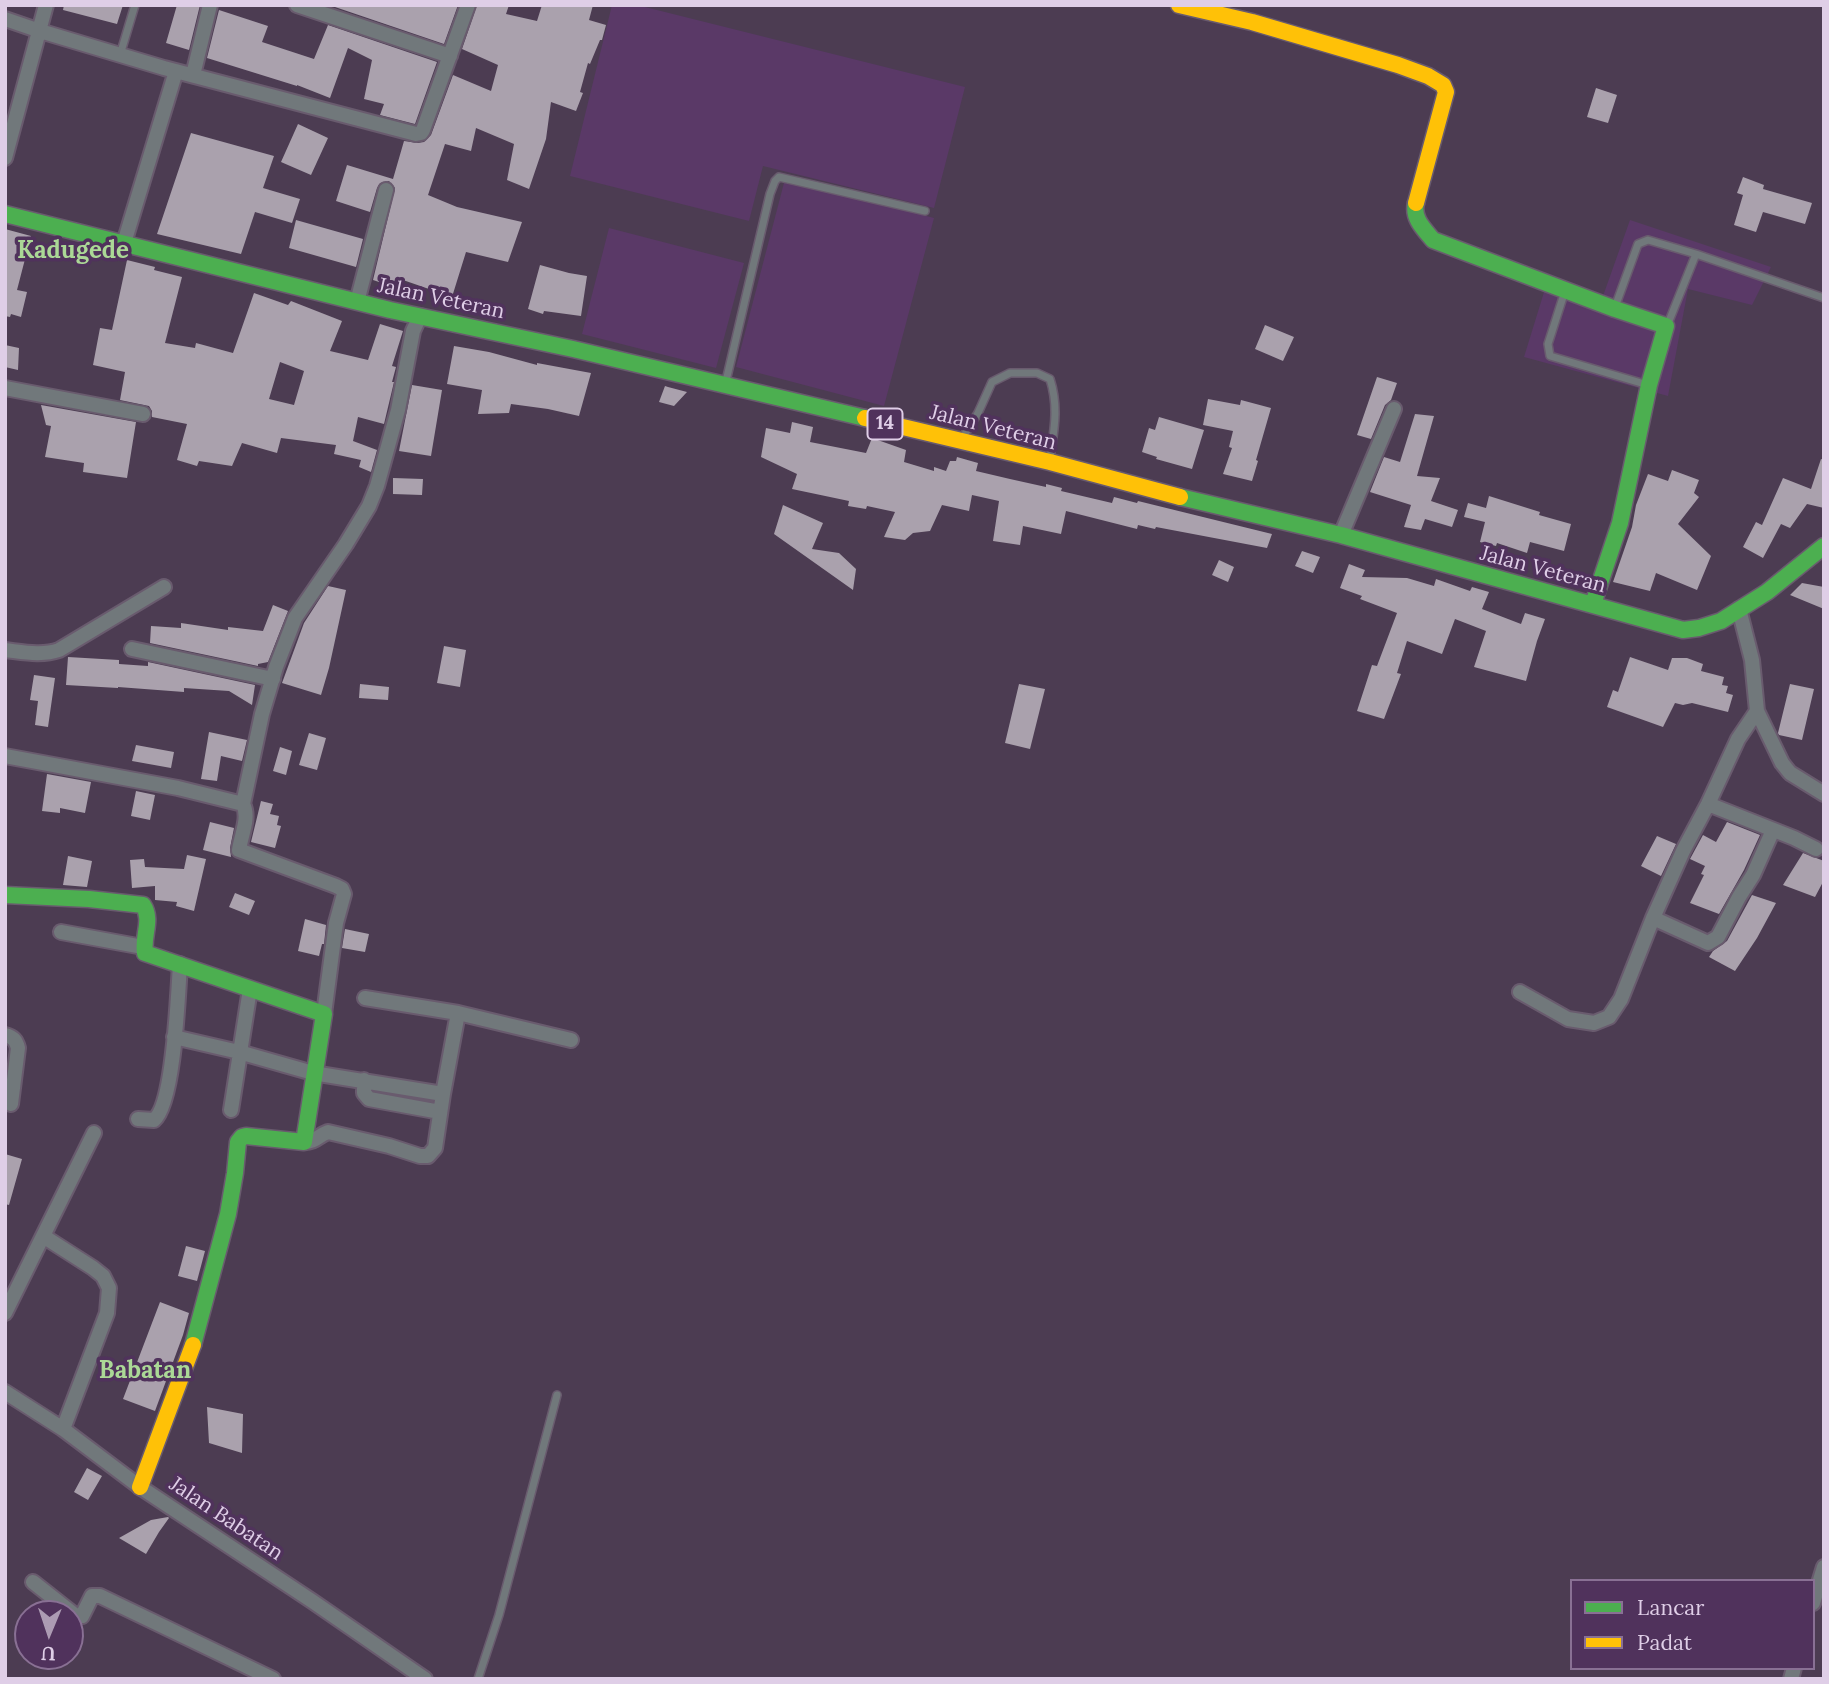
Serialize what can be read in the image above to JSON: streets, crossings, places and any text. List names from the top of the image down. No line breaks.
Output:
{"streets":{"main road":["Jalan Veteran","14"],"street":["Jalan Babatan"]},"districts":["Kadugede","Babatan"],"legend":["Lancar","Padat"],"north":"bottom"}
